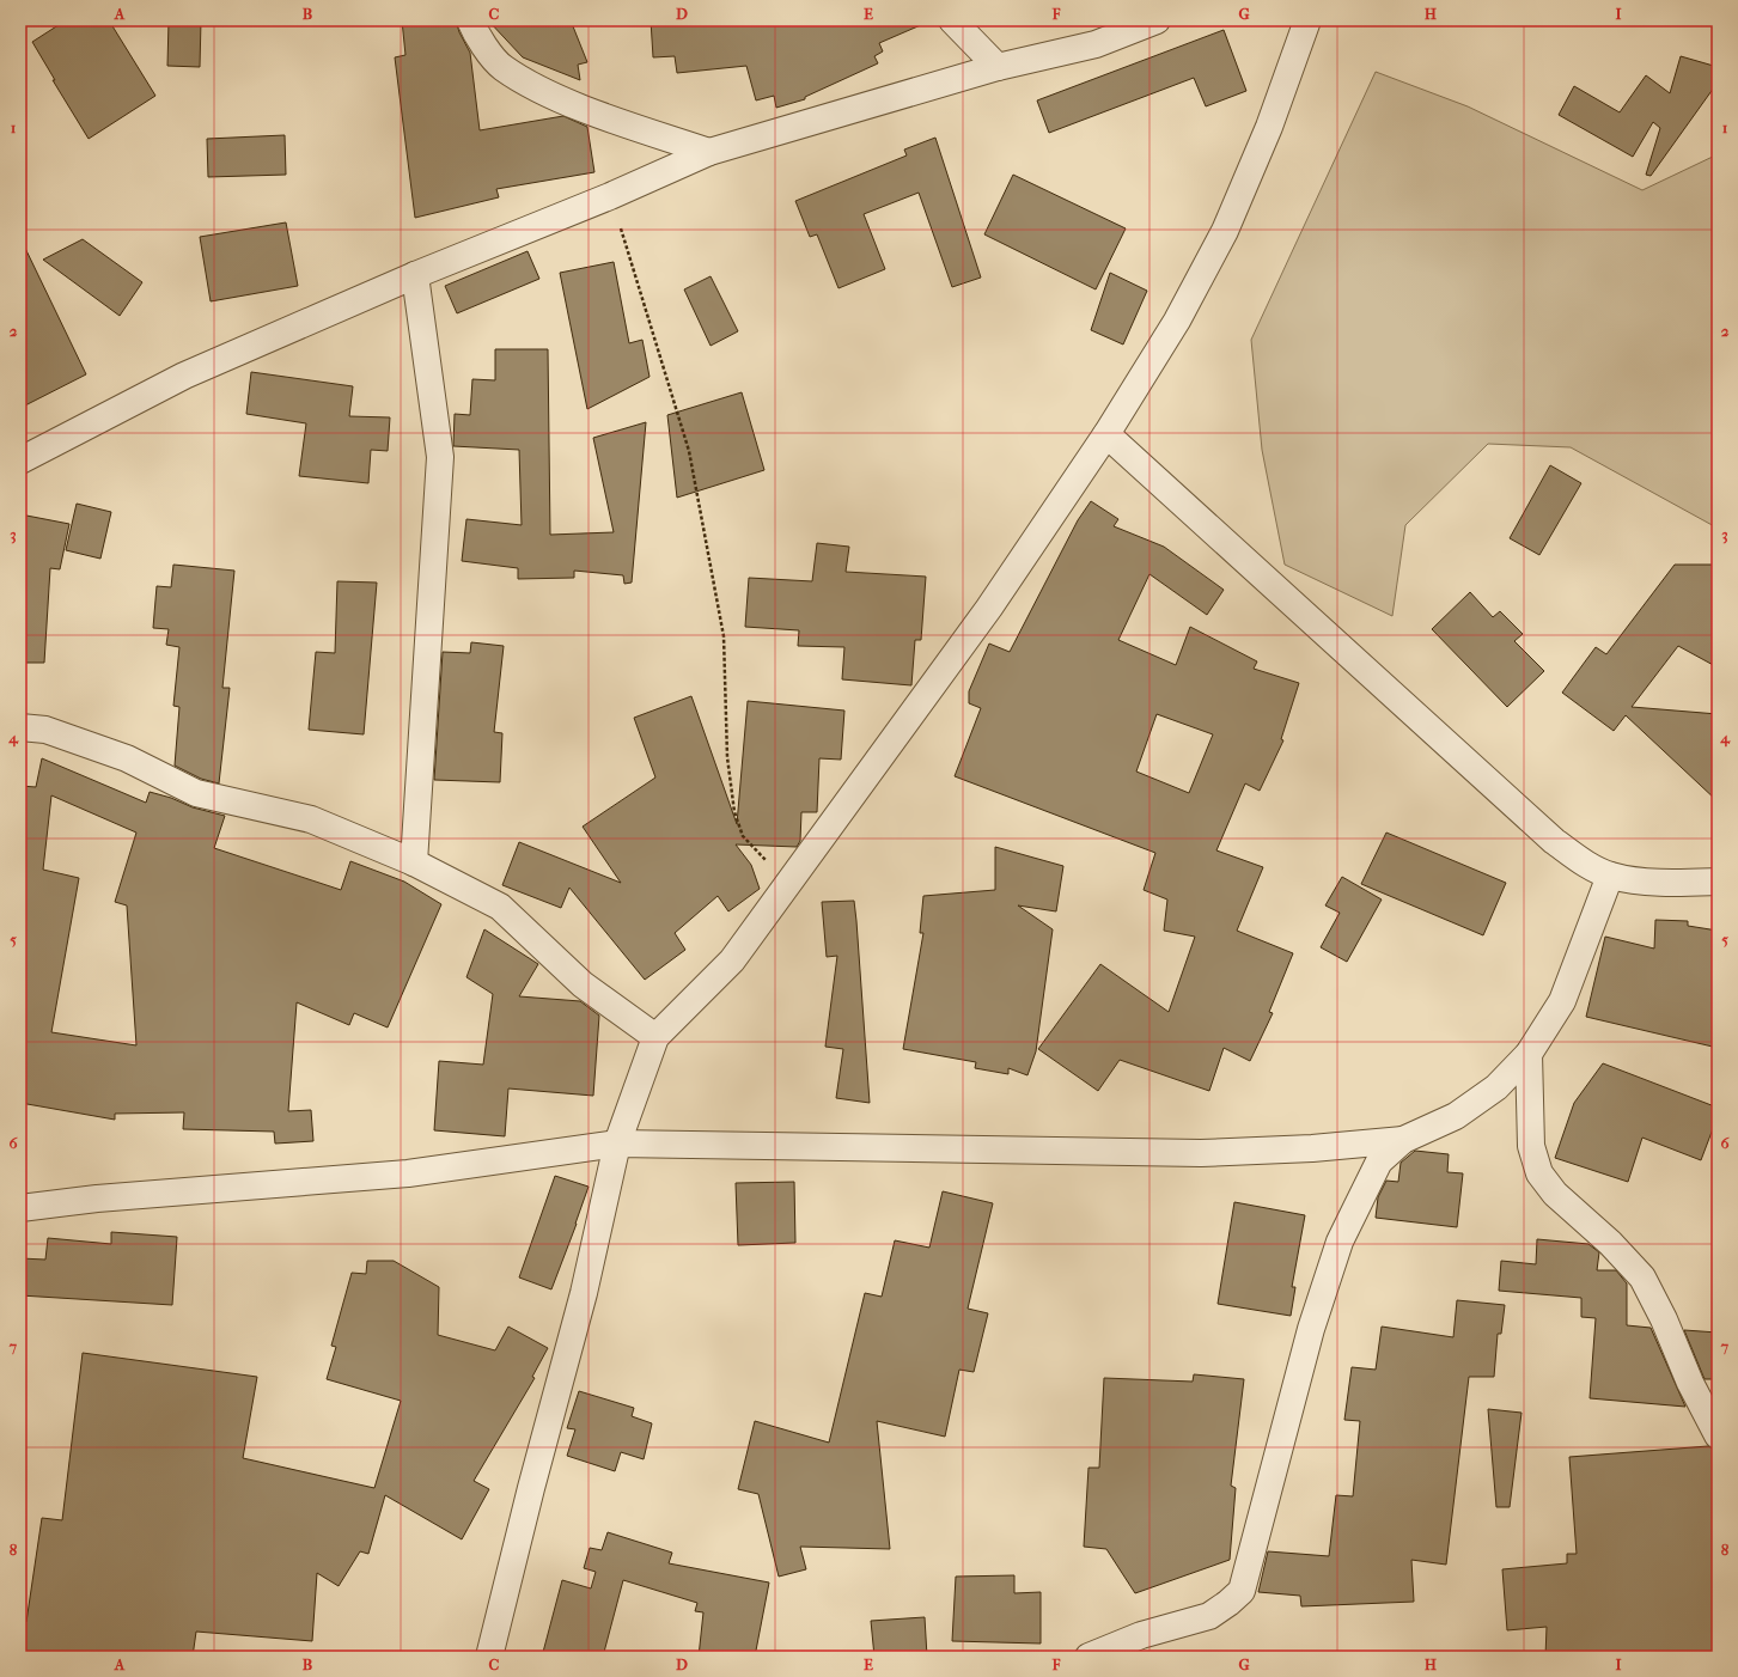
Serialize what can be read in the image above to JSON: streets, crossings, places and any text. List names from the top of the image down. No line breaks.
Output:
{"grid":{"columns":["A","B","C","D","E","F","G","H","I"],"rows":["1","2","3","4","5","6","7","8"]}}
